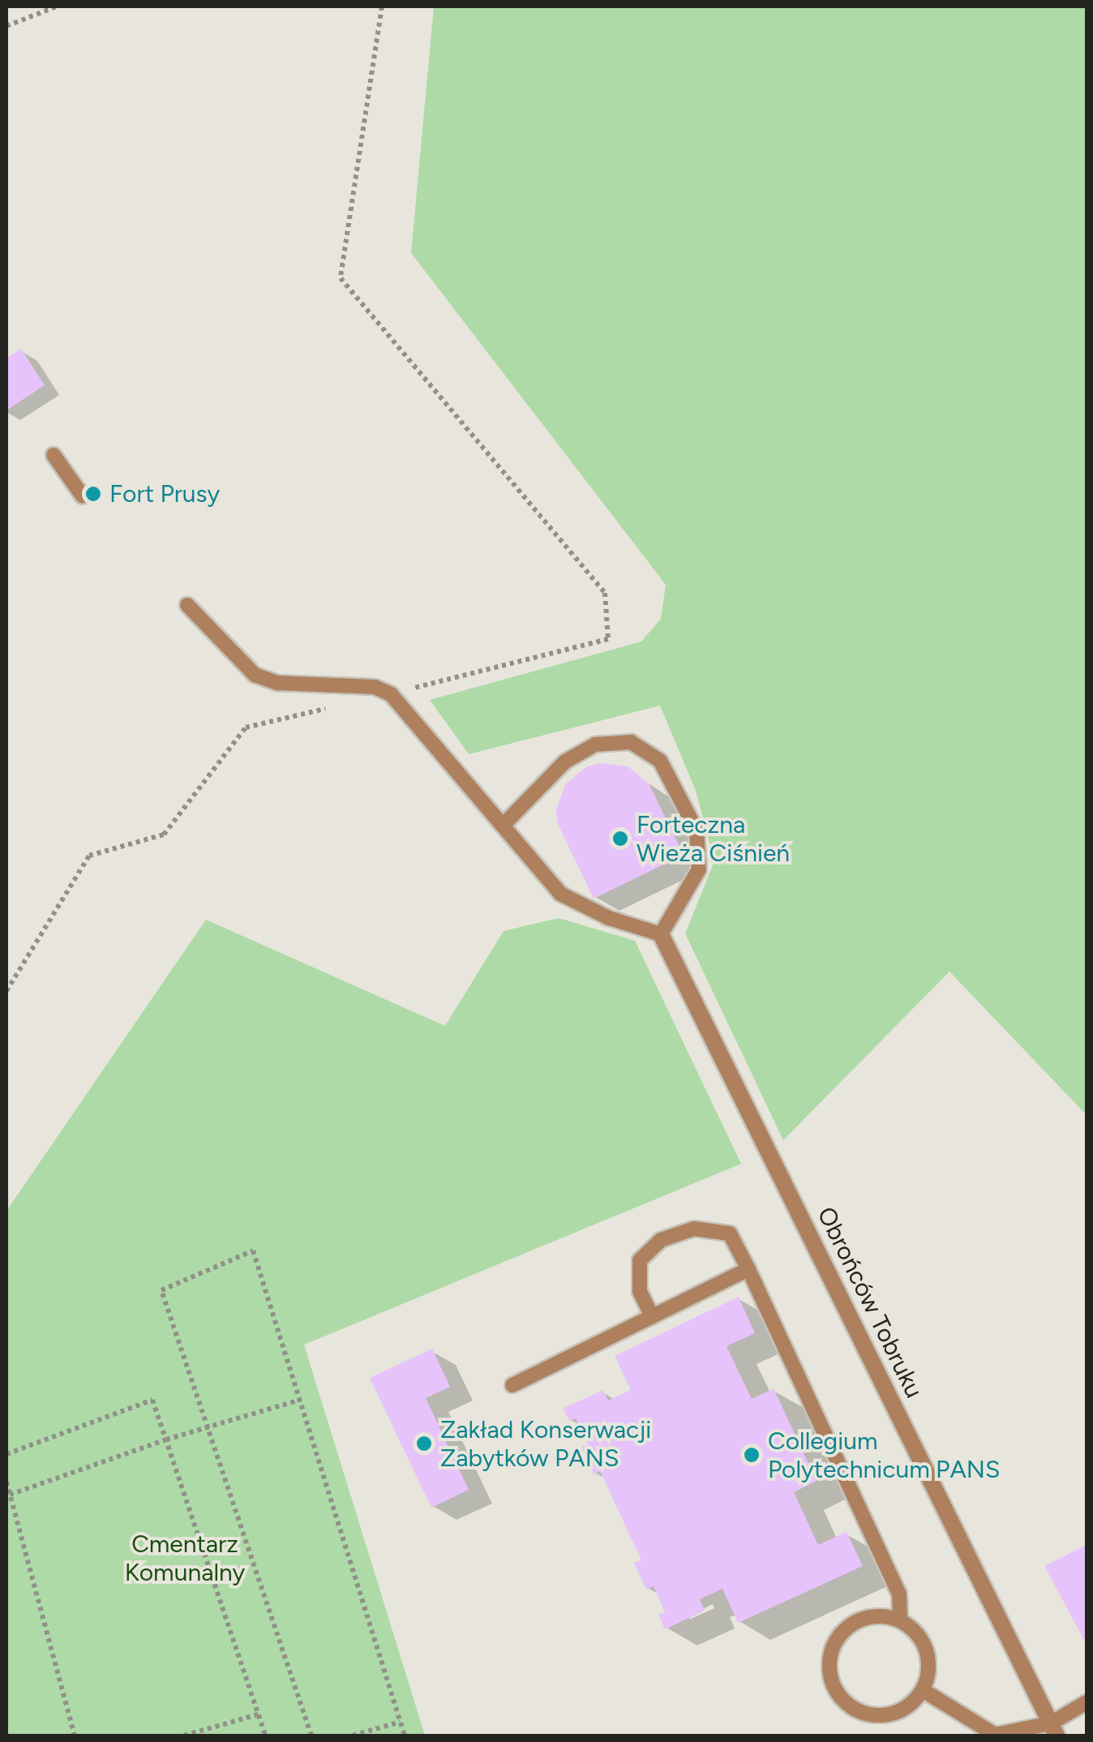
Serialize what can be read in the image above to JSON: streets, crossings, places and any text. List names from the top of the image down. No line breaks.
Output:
{"streets":{"street":["Obrońców Tobruku"]},"parks":["Cmentarz Komunalny"],"places":["Fort Prusy","Forteczna Wieża Ciśnień","Zakład Konserwacji Zabytków PANS","Collegium Polytechnicum PANS"]}
